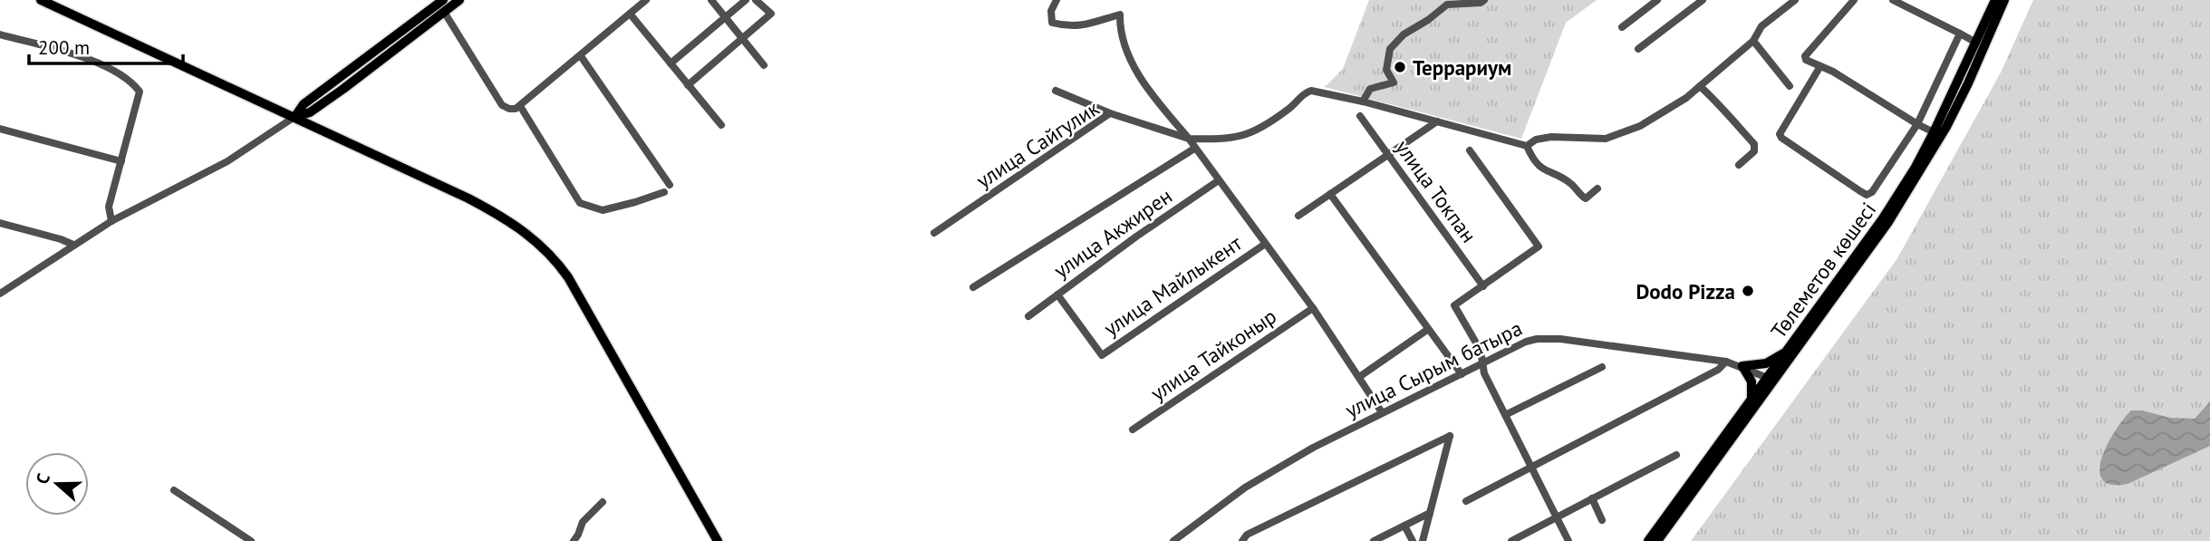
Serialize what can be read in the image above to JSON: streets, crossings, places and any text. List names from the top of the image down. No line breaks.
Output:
{"streets":{"main road":["Төлеметов көшесі"],"street":["улица Сайгулик","улица Токпан","улица Акжирен","улица Майлыкент","улица Тайконыр","улица Сырым батыра"]},"crossings":[["улица Акжирен","улица Майлыкент"],["Төлеметов көшесі","улица Сырым батыра"]],"places":["Террариум","Dodo Pizza"],"scale_bar":"200 m","north":"left"}
